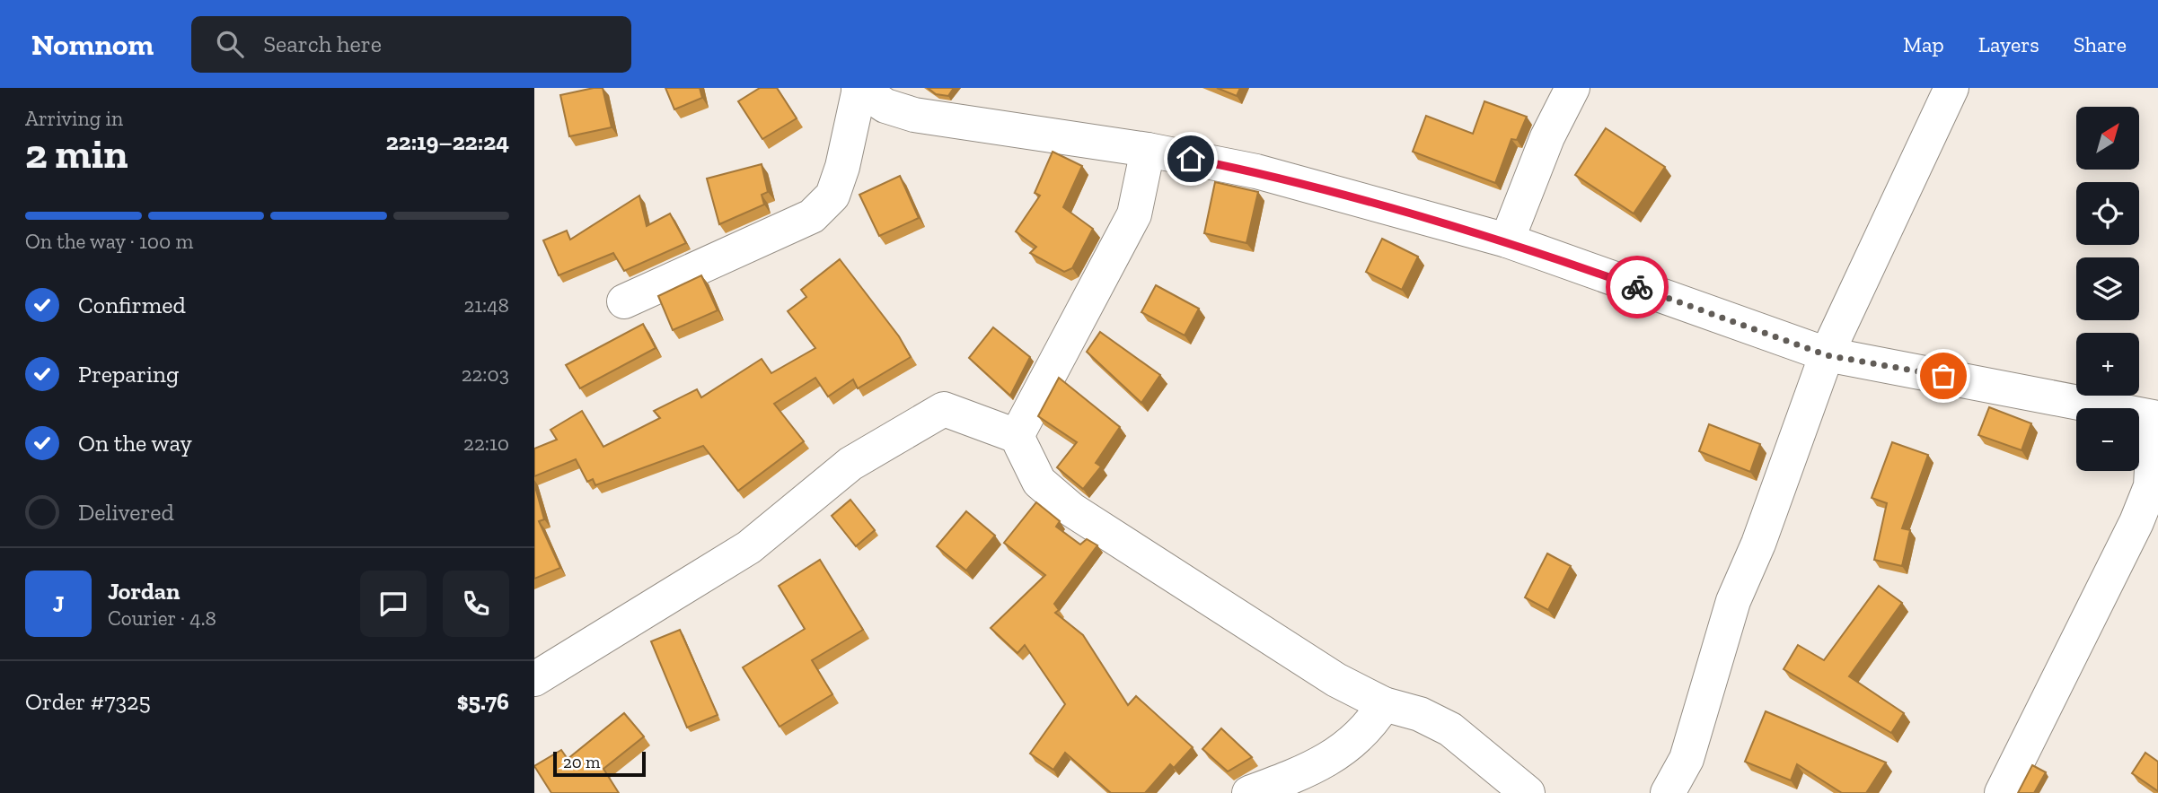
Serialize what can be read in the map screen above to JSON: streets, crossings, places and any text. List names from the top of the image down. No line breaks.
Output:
{"scale_bar":"20 m","north":"top right","page":{"header":"Nomnom","search":"Search here","nav":["Map","Layers","Share"],"heading":["2 min","Arriving in","22:19–22:24"],"panel":["Jordan","Courier · 4.8","Order #7325","$5.76"],"map_buttons":["+","−"],"bar":"On the way · 100 m","list":[["Confirmed","21:48"],["Preparing","22:03"],["On the way","22:10"],"Delivered"],"round":"J","scale":"20 m"}}
